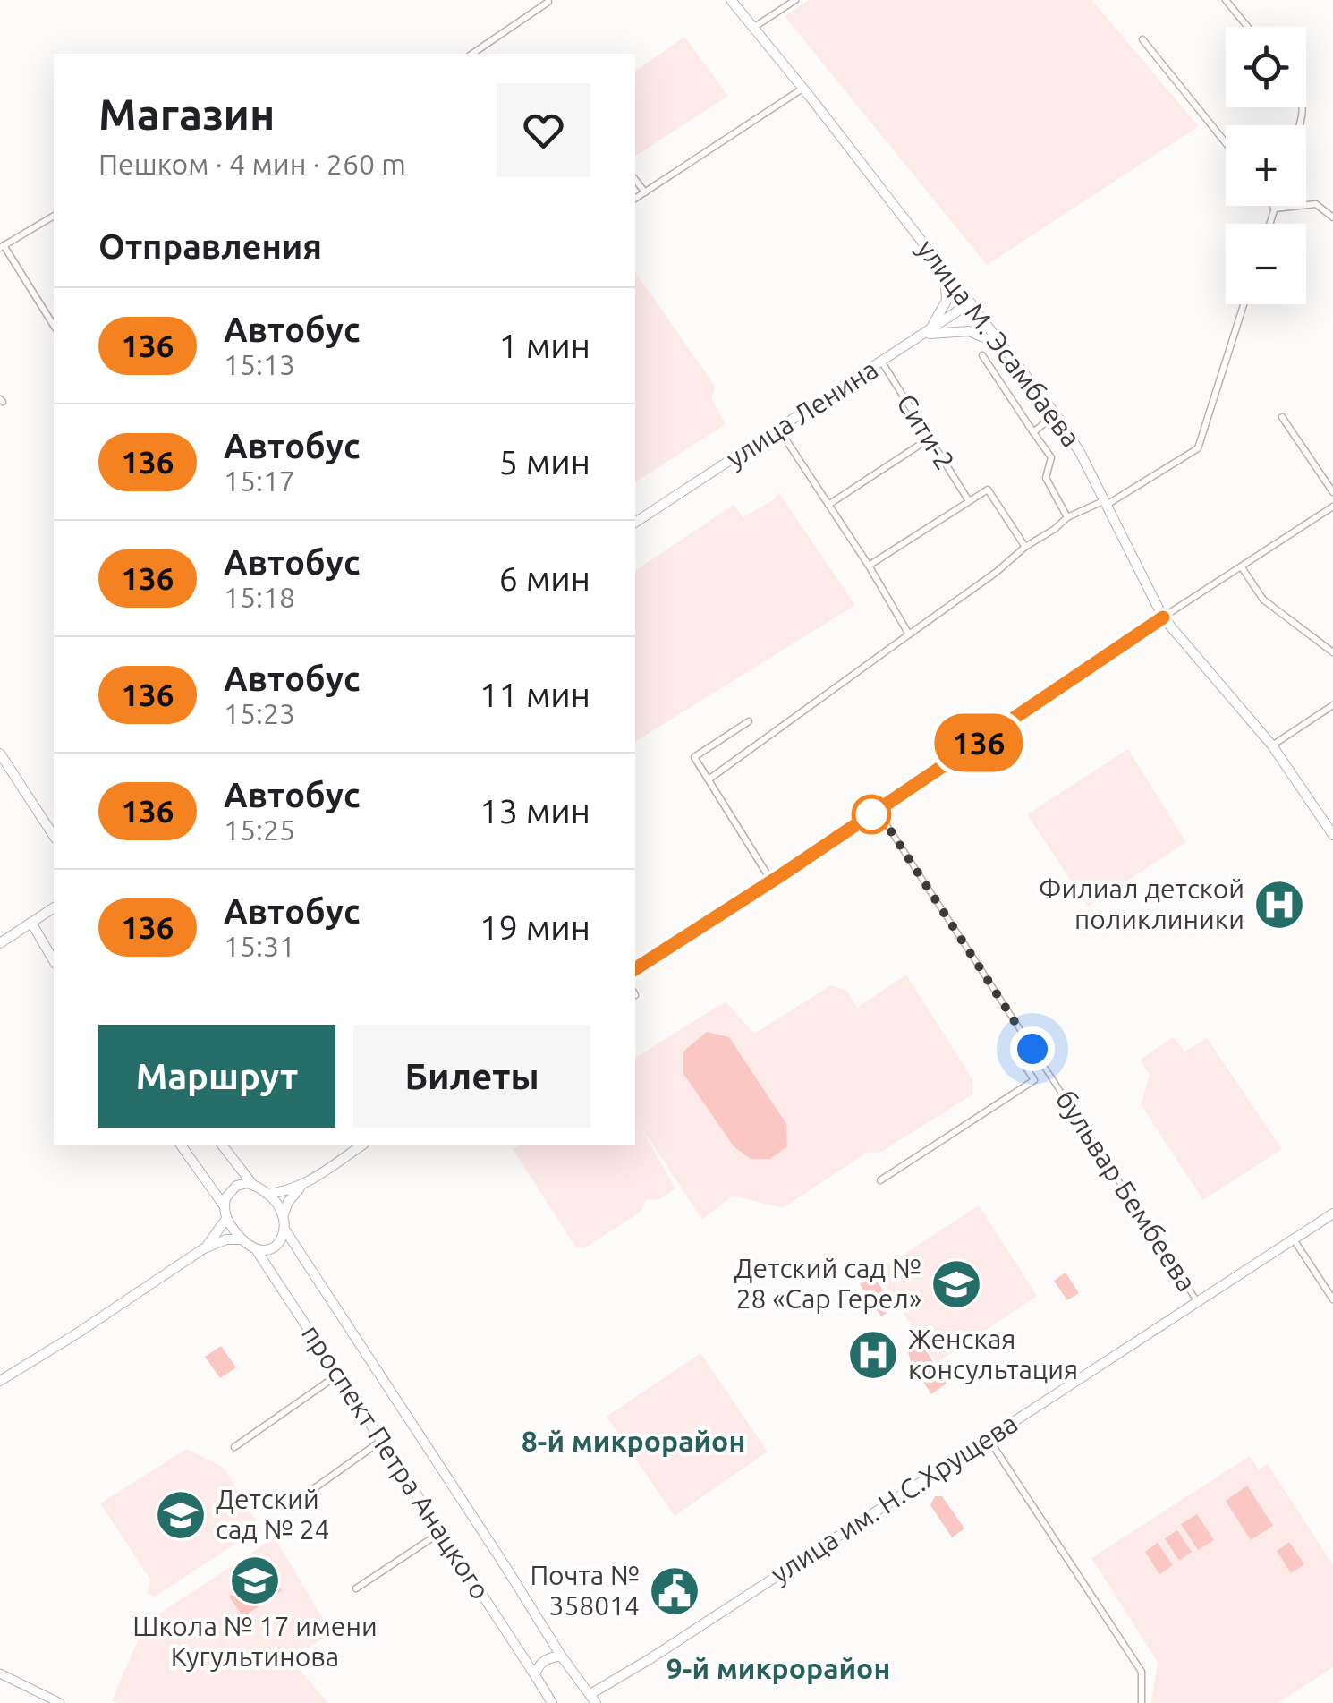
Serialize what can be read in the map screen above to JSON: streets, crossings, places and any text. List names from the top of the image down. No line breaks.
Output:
{"streets":{"main road":["улица М. Эсамбаева","улица Ленина","проспект Петра Анацкого","улица им. Н.С.Хрущева"],"street":["Сити-2","бульвар Бембеева"]},"crossings":[["улица М. Эсамбаева","улица Ленина"],["улица Ленина","Сити-2"],["бульвар Бембеева","улица им. Н.С.Хрущева"],["проспект Петра Анацкого","улица им. Н.С.Хрущева"]],"districts":["8-й микрорайон","9-й микрорайон"],"places":{"hospital":["Филиал детской поликлиники","Женская консультация"],"school or university":["Детский сад № 28 «Сар Герел»","Детский сад № 24","Школа № 17 имени Кугультинова"],"public building":["Почта № 358014"]},"lines":["bus line 136"],"page":{"on_map":"136","map_buttons":["+","−"],"heading":[["Магазин","Пешком · 4 мин · 260 m"],"Отправления"],"list":[{"mark":"136","name":"Автобус","note":"15:13","value":"1 мин"},{"mark":"136","name":"Автобус","note":"15:17","value":"5 мин"},{"mark":"136","name":"Автобус","note":"15:18","value":"6 мин"},{"mark":"136","name":"Автобус","note":"15:23","value":"11 мин"},{"mark":"136","name":"Автобус","note":"15:25","value":"13 мин"},{"mark":"136","name":"Автобус","note":"15:31","value":"19 мин"}],"buttons":["Маршрут","Билеты"]}}
